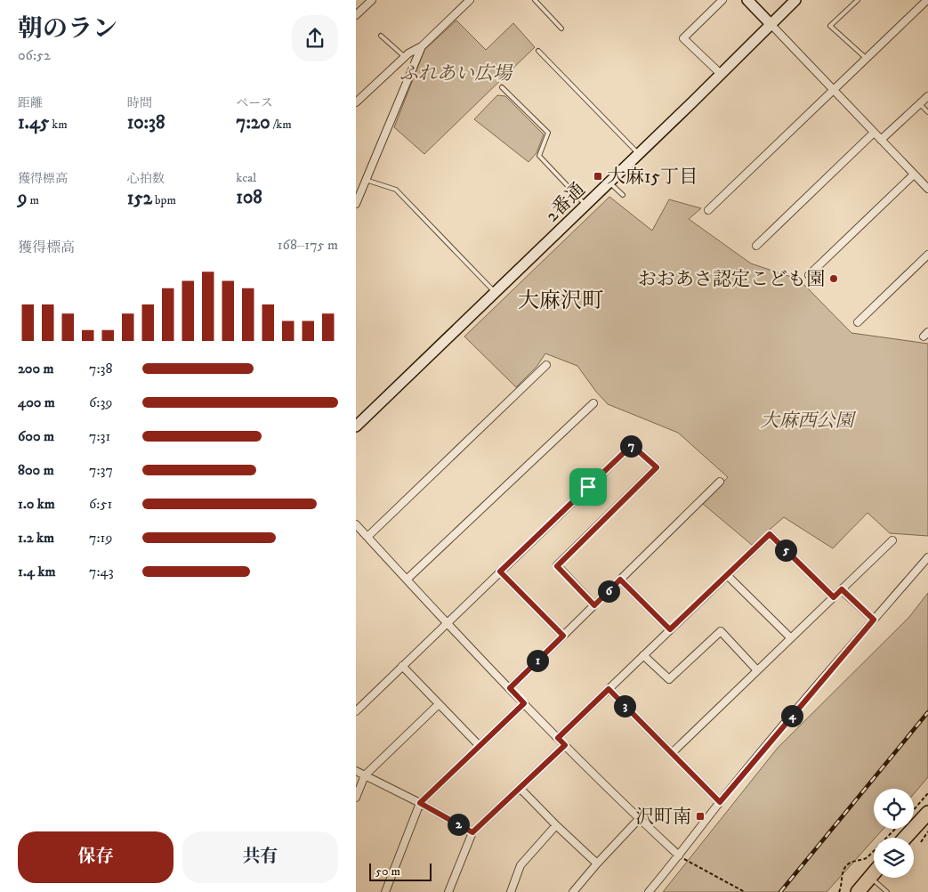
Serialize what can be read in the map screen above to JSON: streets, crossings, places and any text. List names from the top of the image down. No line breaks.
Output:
{"streets":{"street":["2番通"]},"districts":["大麻沢町"],"parks":["ふれあい広場","大麻西公園"],"places":{"transit":["大麻15丁目","沢町南"],"other":["おおあさ認定こども園"]},"scale_bar":"50 m","page":{"heading":["朝のラン","06:52"],"stats":[["距離","1.45 km"],["時間","10:38"],["ペース","7:20 /km"],["獲得標高","9 m"],["心拍数","152 bpm"],["kcal","108"]],"chart":["獲得標高","168–175 m"],"list":[{"name":"200 m","note":"7:38"},{"name":"400 m","note":"6:39"},{"name":"600 m","note":"7:31"},{"name":"800 m","note":"7:37"},{"name":"1.0 km","note":"6:51"},{"name":"1.2 km","note":"7:19"},{"name":"1.4 km","note":"7:43"}],"pins":["7","5","6","1","3","4","2"],"buttons":["保存","共有"],"scale":"50 m"}}
